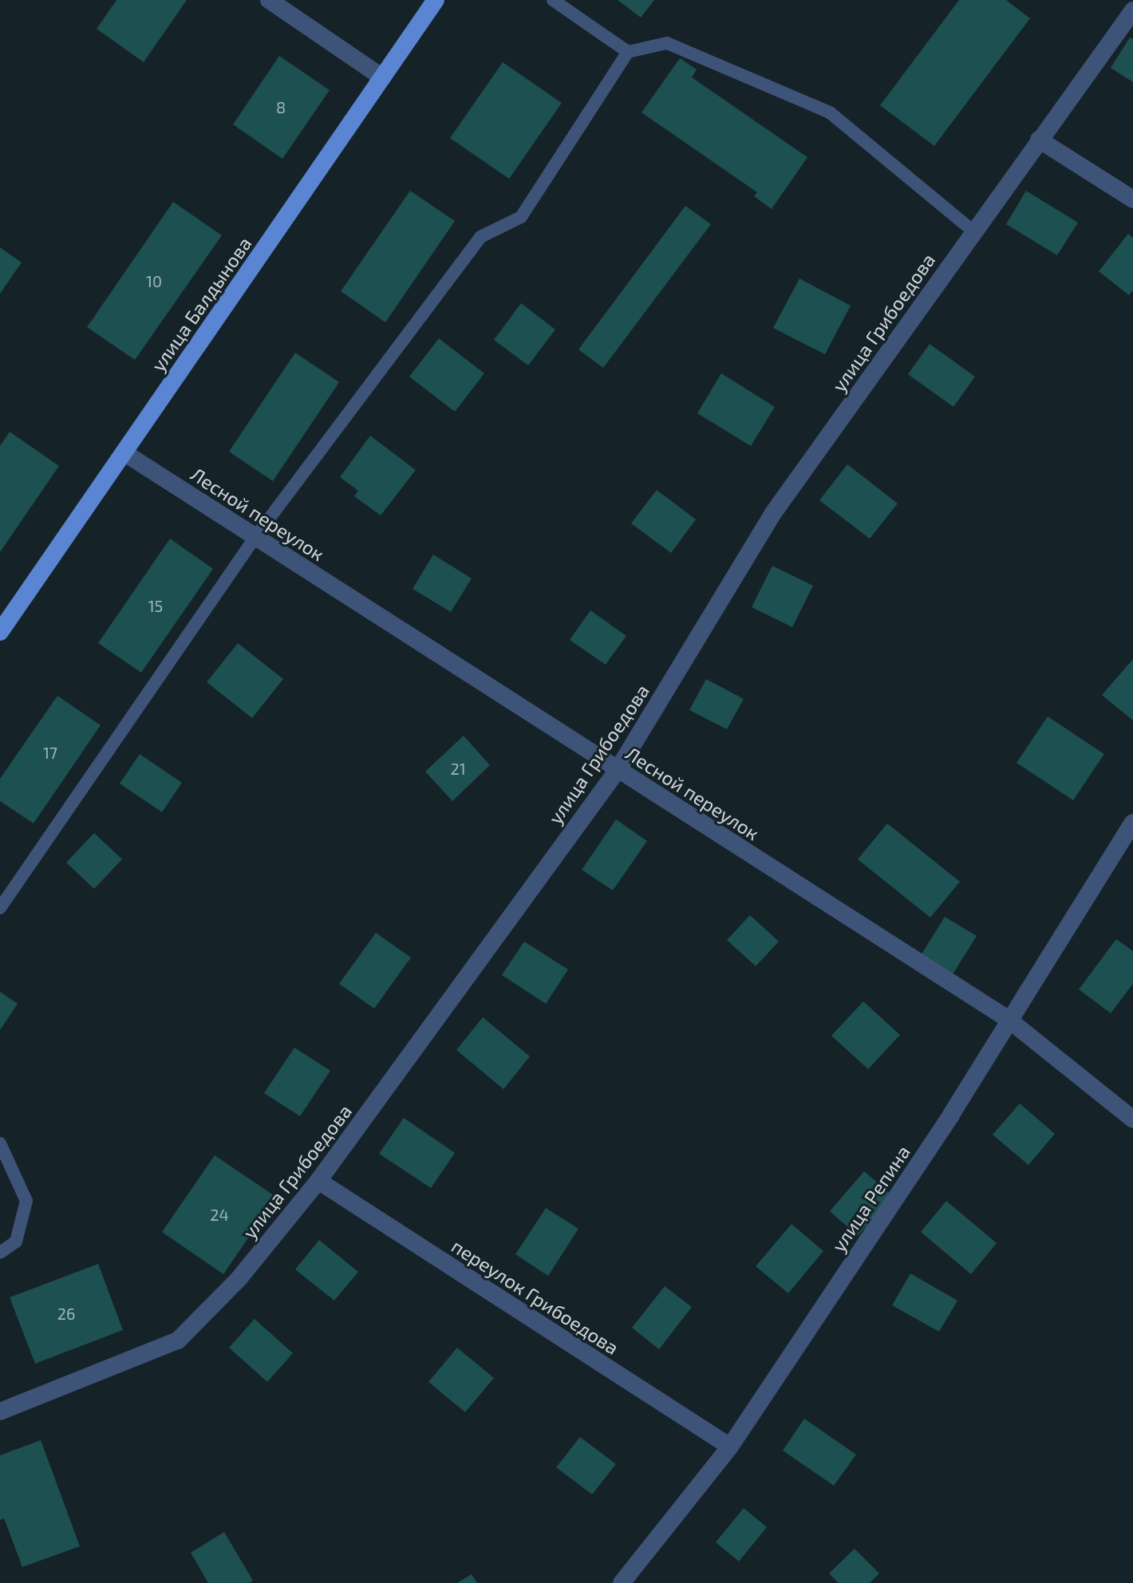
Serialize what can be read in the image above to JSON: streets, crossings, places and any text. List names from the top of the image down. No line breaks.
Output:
{"streets":{"main road":["улица Балдынова"],"street":["улица Грибоедова","Лесной переулок","улица Репина","переулок Грибоедова"]},"crossings":[["улица Балдынова","Лесной переулок"],["улица Грибоедова","Лесной переулок"],["улица Грибоедова","переулок Грибоедова"],["Лесной переулок","улица Репина"],["улица Репина","переулок Грибоедова"]],"house_numbers":["8","10","15","17","21","24","26"]}
